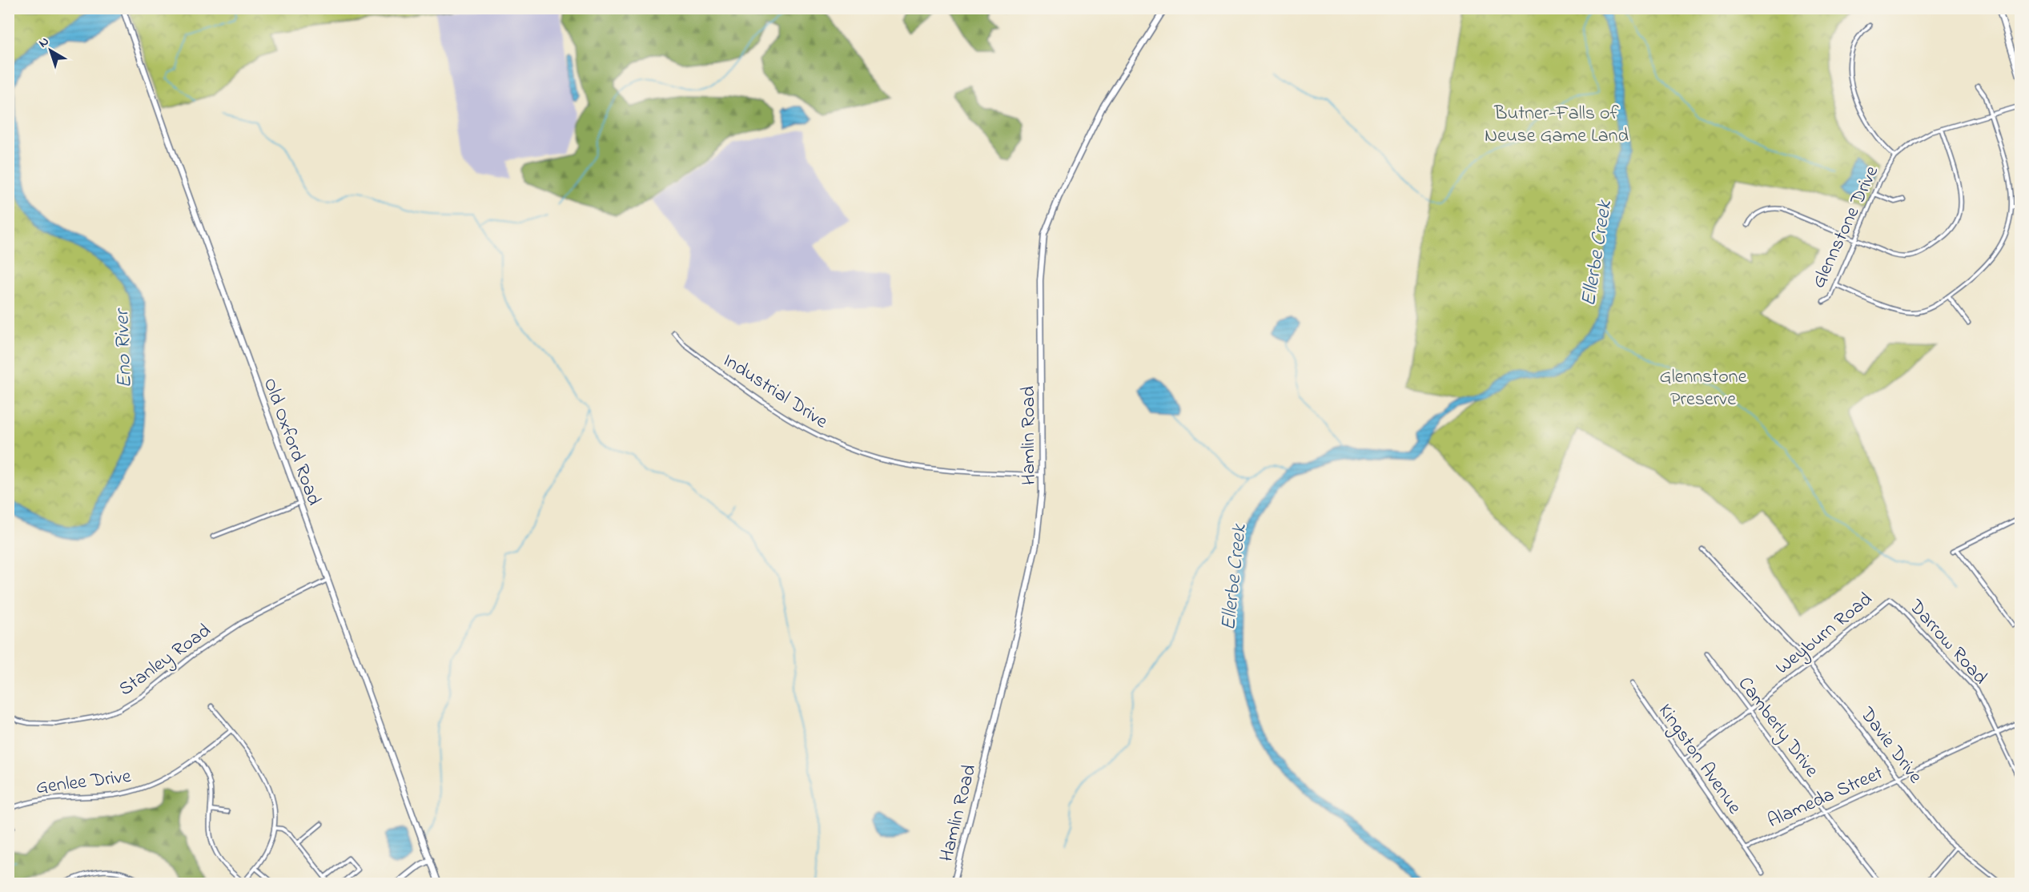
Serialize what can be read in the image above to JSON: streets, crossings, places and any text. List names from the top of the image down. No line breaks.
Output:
{"streets":{"street":["Glennstone Drive","Industrial Drive","Hamlin Road","Old Oxford Road","Weyburn Road","Darrow Road","Stanley Road","Camberly Drive","Davie Drive","Kingston Avenue","Genlee Drive","Alameda Street"]},"crossings":[["Industrial Drive","Hamlin Road"],["Old Oxford Road","Stanley Road"],["Weyburn Road","Darrow Road"],["Weyburn Road","Camberly Drive"],["Weyburn Road","Davie Drive"],["Weyburn Road","Kingston Avenue"],["Darrow Road","Alameda Street"],["Camberly Drive","Alameda Street"],["Davie Drive","Alameda Street"],["Kingston Avenue","Alameda Street"]],"water":["Ellerbe Creek","Eno River"],"parks":["Butner-Falls of Neuse Game Land","Glennstone Preserve"],"north":"top left"}
